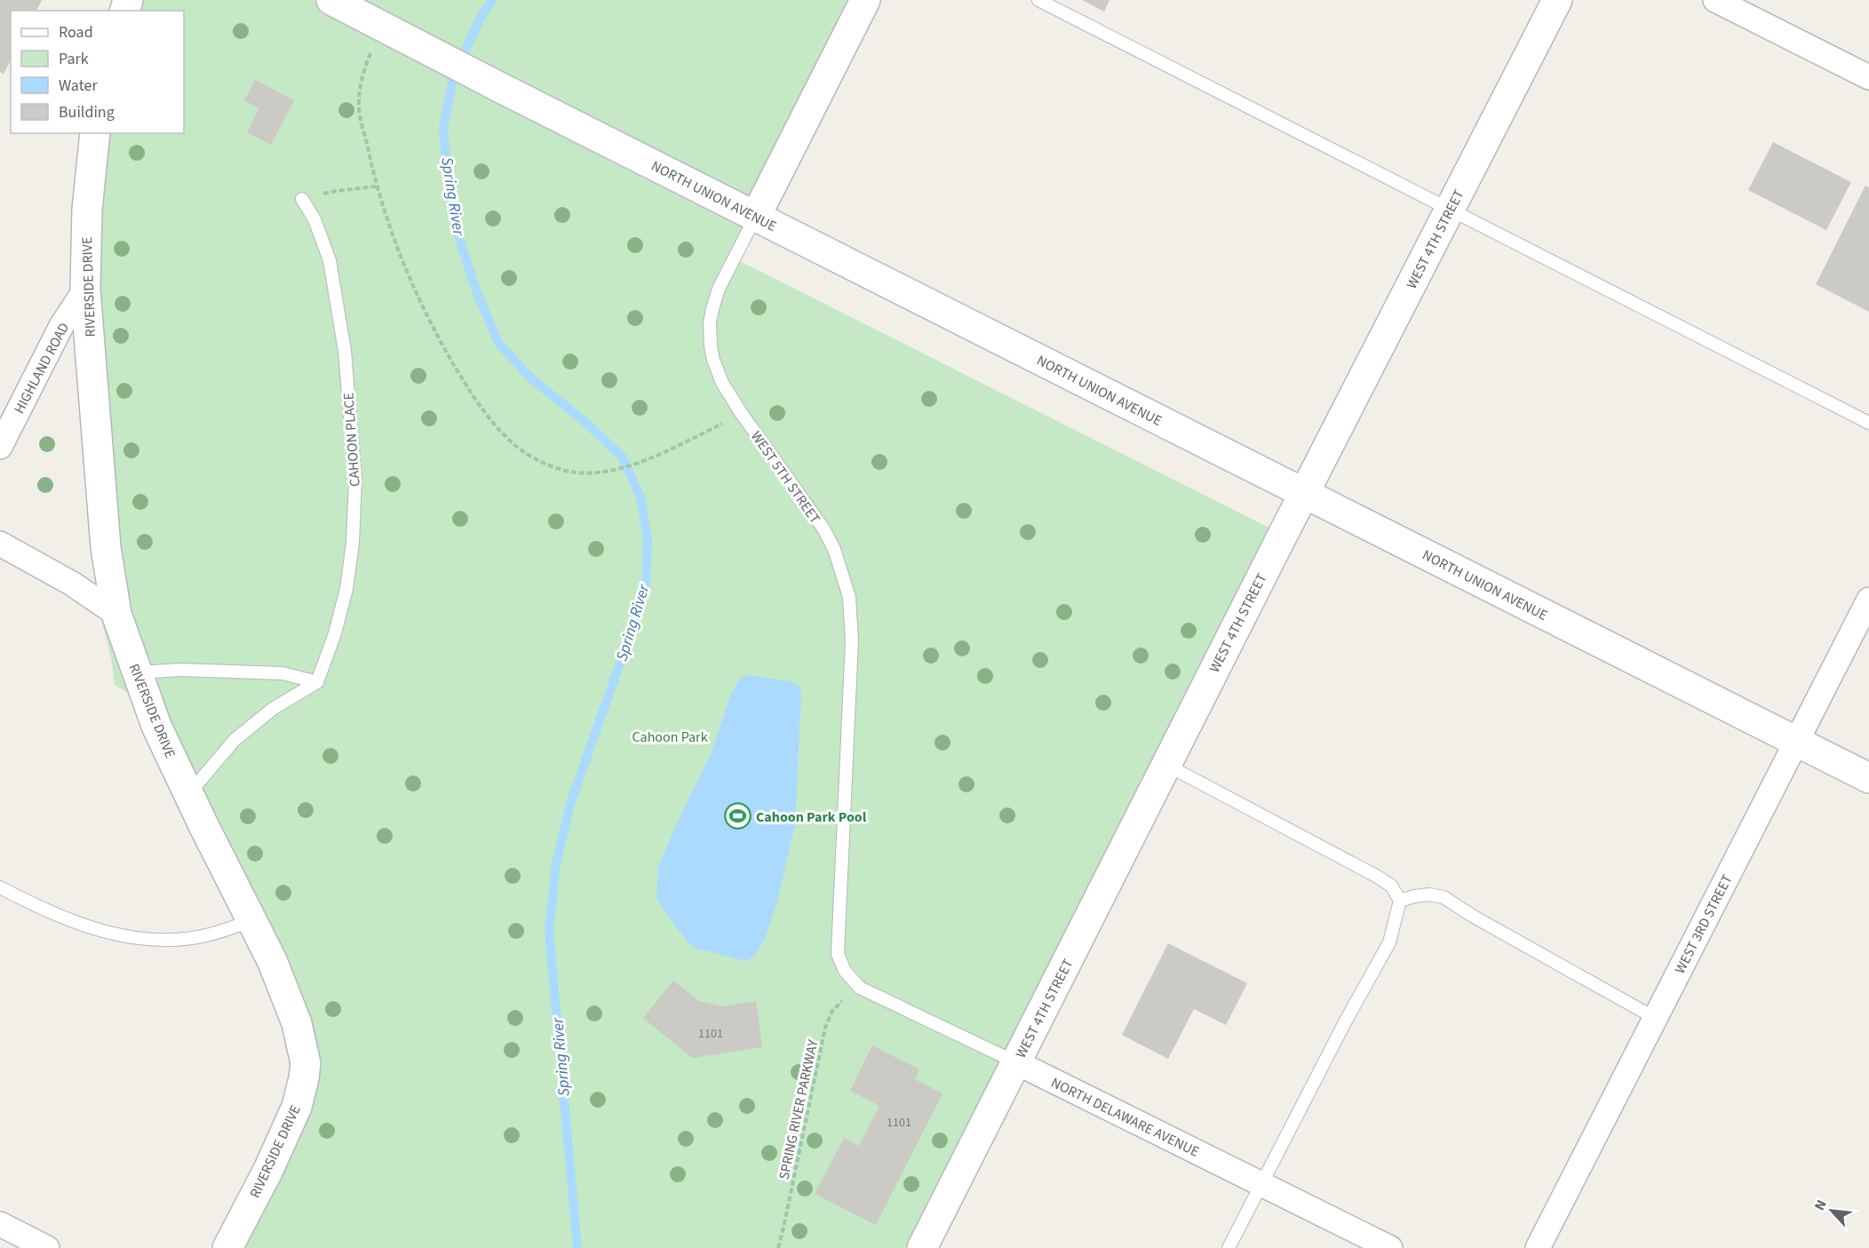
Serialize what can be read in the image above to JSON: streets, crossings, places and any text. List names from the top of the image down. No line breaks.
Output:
{"streets":{"street":["NORTH UNION AVENUE","WEST 4TH STREET","RIVERSIDE DRIVE","HIGHLAND ROAD","WEST 5TH STREET","WEST 3RD STREET","NORTH DELAWARE AVENUE"],"lane":["CAHOON PLACE"],"path":["SPRING RIVER PARKWAY"]},"crossings":[["NORTH UNION AVENUE","WEST 4TH STREET"],["NORTH UNION AVENUE","WEST 5TH STREET"],["NORTH UNION AVENUE","WEST 3RD STREET"],["WEST 4TH STREET","NORTH DELAWARE AVENUE"],["RIVERSIDE DRIVE","HIGHLAND ROAD"],["WEST 5TH STREET","SPRING RIVER PARKWAY"],["WEST 5TH STREET","NORTH DELAWARE AVENUE"],["SPRING RIVER PARKWAY","NORTH DELAWARE AVENUE"]],"water":["Spring River"],"parks":["Cahoon Park"],"places":{"sports":["Cahoon Park Pool"]},"house_numbers":["1101","1101"],"legend":["Road","Park","Water","Building"],"north":"top left"}
